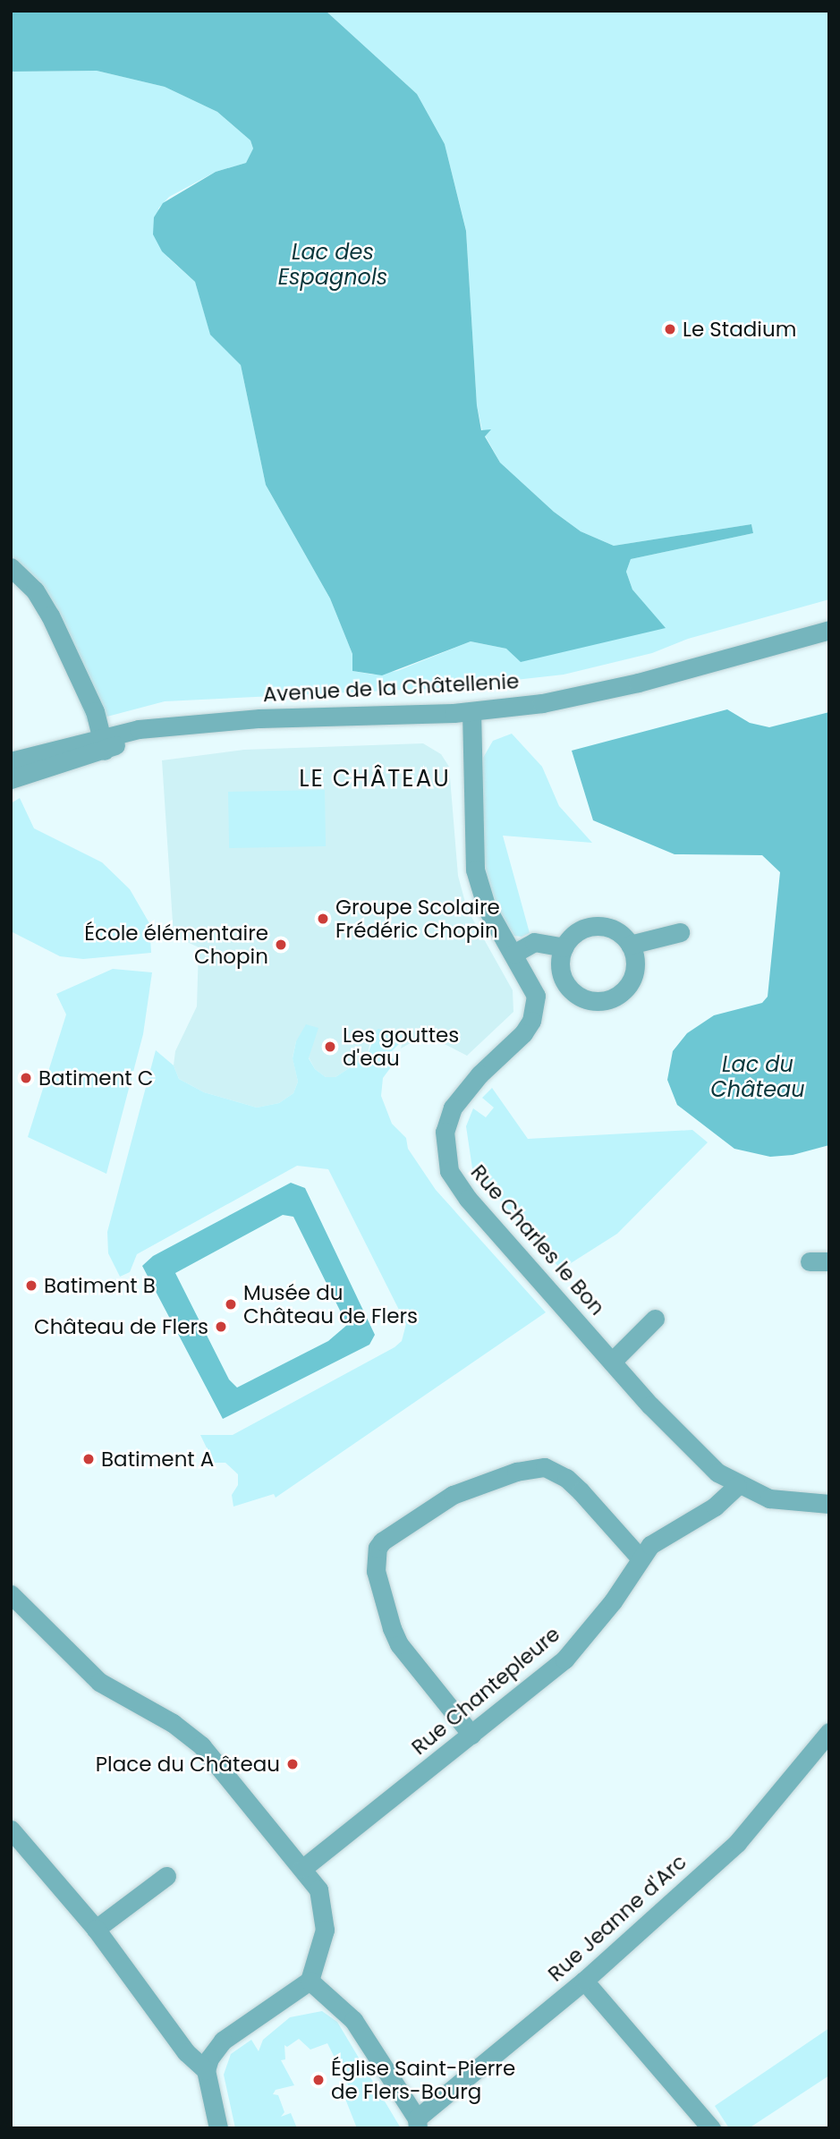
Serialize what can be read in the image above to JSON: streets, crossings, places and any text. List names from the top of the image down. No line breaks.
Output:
{"streets":{"street":["Avenue de la Châtellenie","Rue Charles le Bon","Rue Chantepleure","Rue Jeanne d'Arc"]},"crossings":[["Avenue de la Châtellenie","Rue Charles le Bon"],["Rue Charles le Bon","Rue Chantepleure"]],"districts":["LE CHÂTEAU"],"water":["Lac des Espagnols","Lac du Château"],"places":["Le Stadium","Groupe Scolaire Frédéric Chopin","École élémentaire Chopin","Les gouttes d'eau","Batiment C","Batiment B","Musée du Château de Flers","Château de Flers","Batiment A","Place du Château","Église Saint-Pierre de Flers-Bourg"]}
